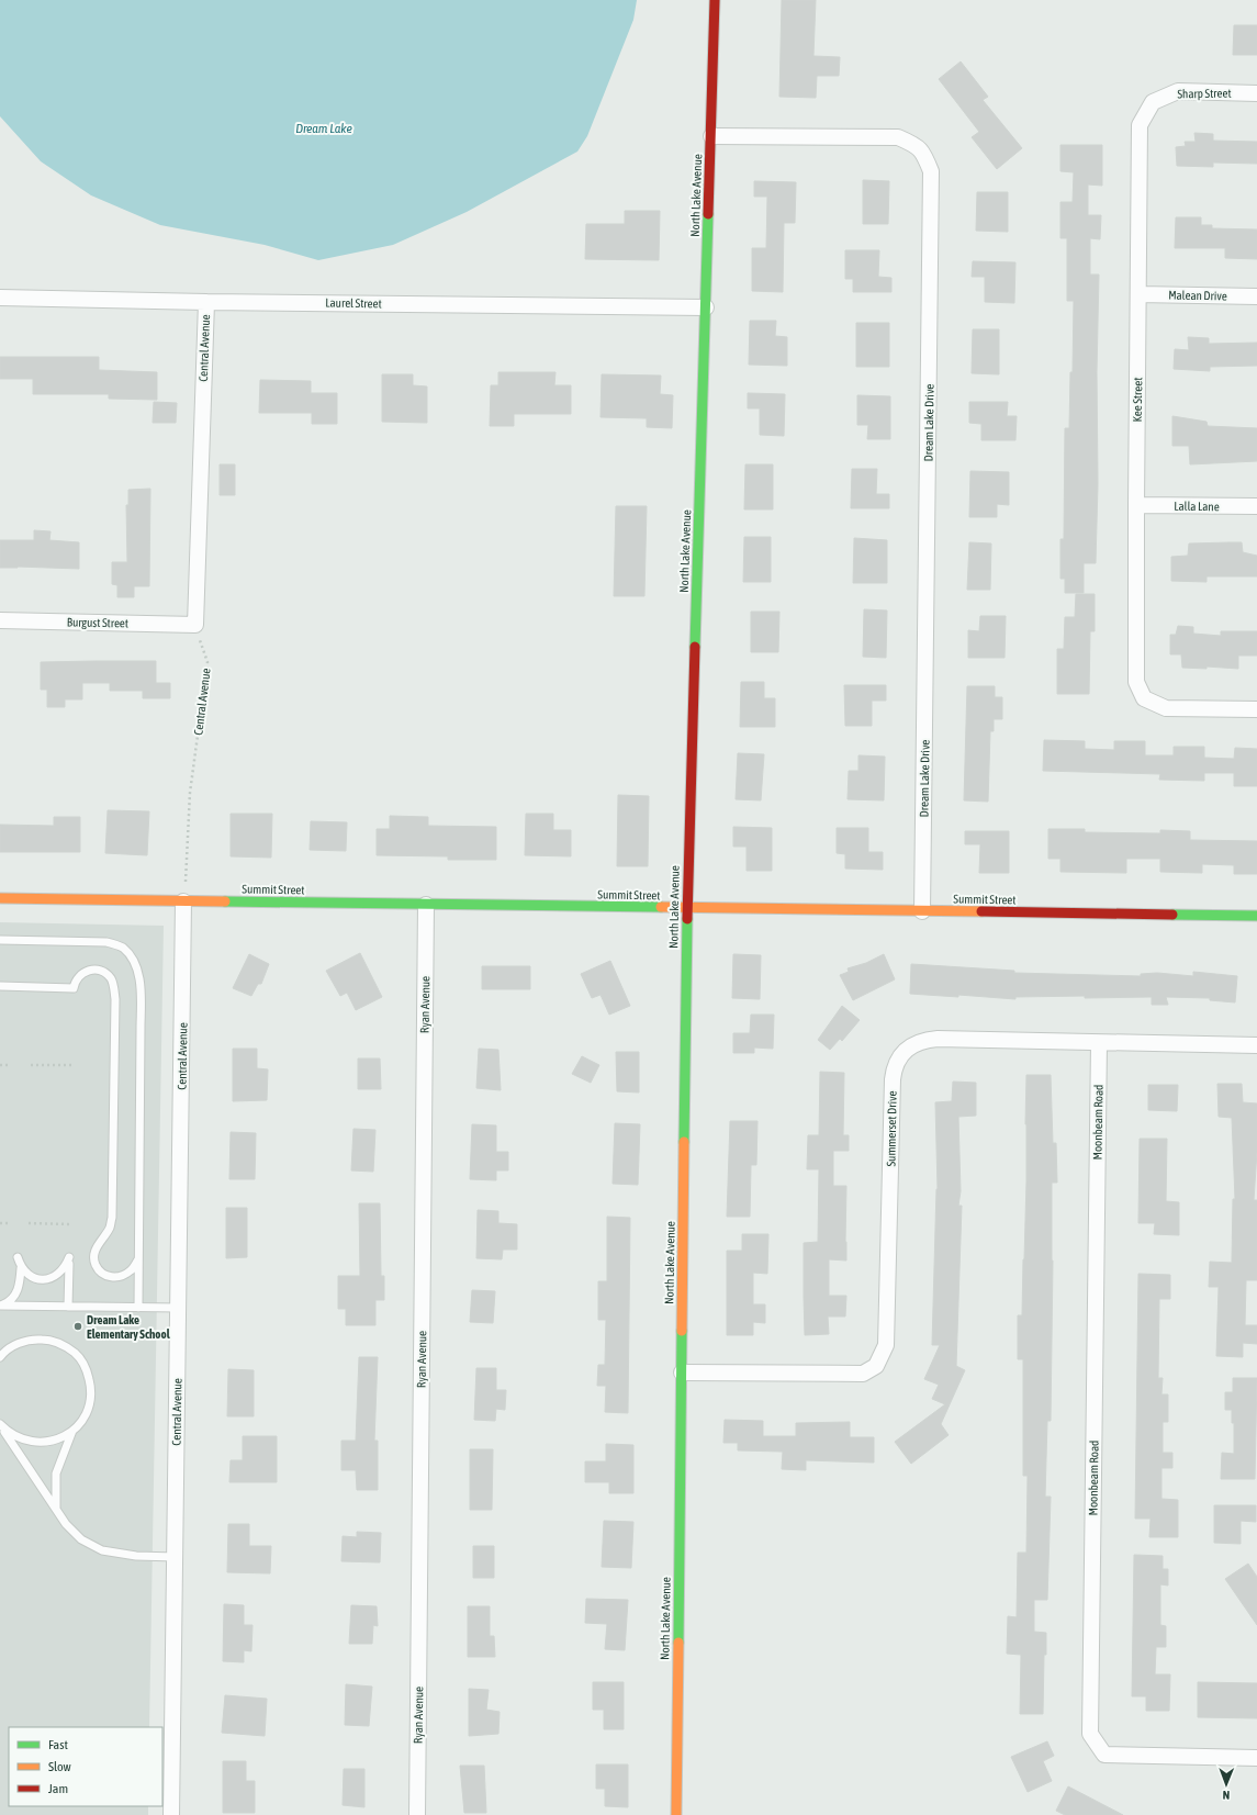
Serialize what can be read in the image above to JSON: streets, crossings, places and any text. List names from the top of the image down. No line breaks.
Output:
{"streets":{"street":["Sharp Street","North Lake Avenue","Malean Drive","Laurel Street","Central Avenue","Kee Street","Dream Lake Drive","Lalla Lane","Burgust Street","Summit Street","Ryan Avenue","Moonbeam Road","Summerset Drive"]},"crossings":[["Sharp Street","Kee Street"],["North Lake Avenue","Laurel Street"],["North Lake Avenue","Dream Lake Drive"],["North Lake Avenue","Summit Street"],["North Lake Avenue","Summerset Drive"],["Malean Drive","Kee Street"],["Laurel Street","Central Avenue"],["Central Avenue","Burgust Street"],["Central Avenue","Summit Street"],["Kee Street","Lalla Lane"],["Dream Lake Drive","Summit Street"],["Summit Street","Ryan Avenue"],["Moonbeam Road","Summerset Drive"]],"water":["Dream Lake"],"places":["Dream Lake Elementary School"],"legend":["Fast","Slow","Jam"],"north":"bottom"}
